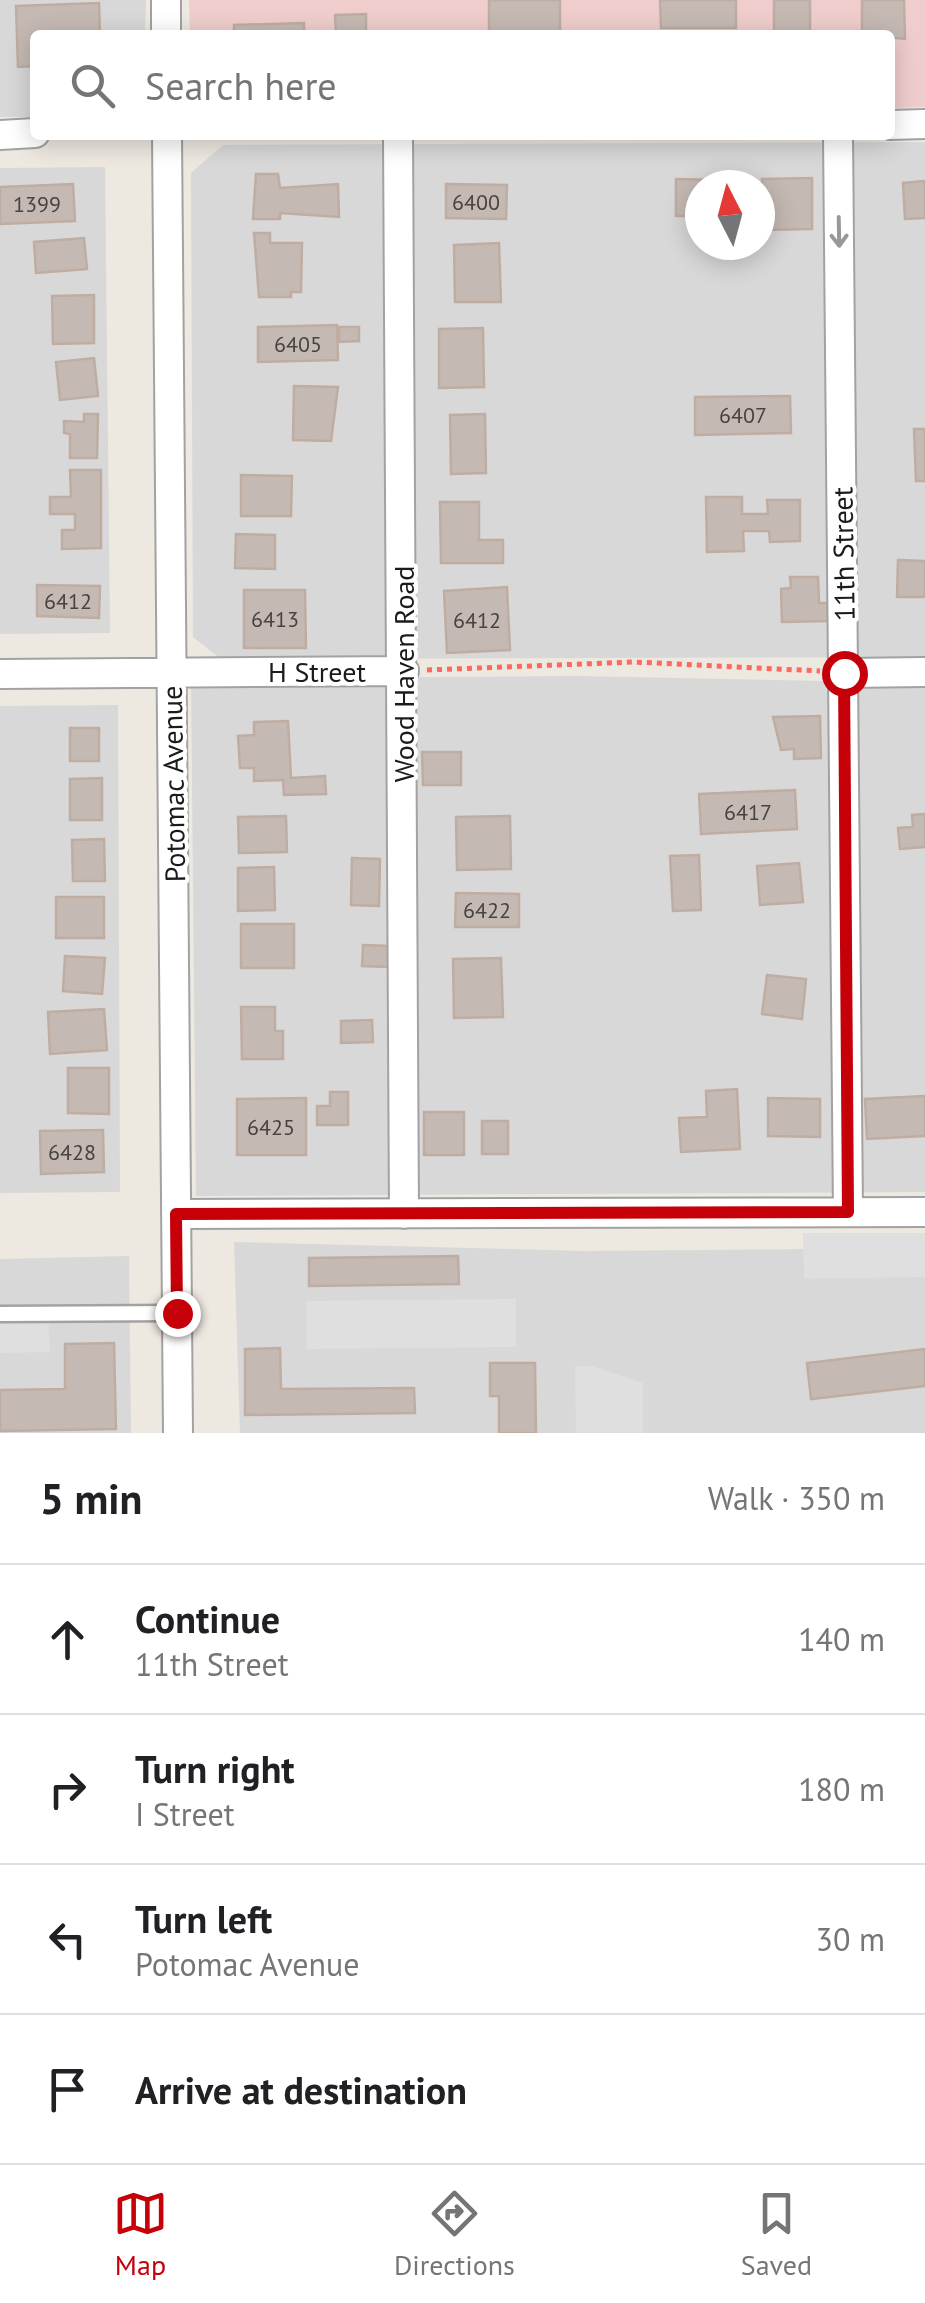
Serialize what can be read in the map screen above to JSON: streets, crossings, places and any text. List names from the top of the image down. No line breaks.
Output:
{"streets":{"street":["11th Street","H Street","Wood Haven Road","Potomac Avenue"]},"crossings":[["11th Street","H Street"],["H Street","Wood Haven Road"],["H Street","Potomac Avenue"]],"one_way":["11th Street"],"house_numbers":["6400","1399","6405","6407","6412","6413","6412","6417","6422","6425","6428"],"north":"top","page":{"search":"Search here","heading":["5 min","Walk · 350 m"],"list":[["Continue","11th Street","140 m"],["Turn right","I Street","180 m"],["Turn left","Potomac Avenue","30 m"],"Arrive at destination"],"nav":["Map","Directions","Saved"]}}
